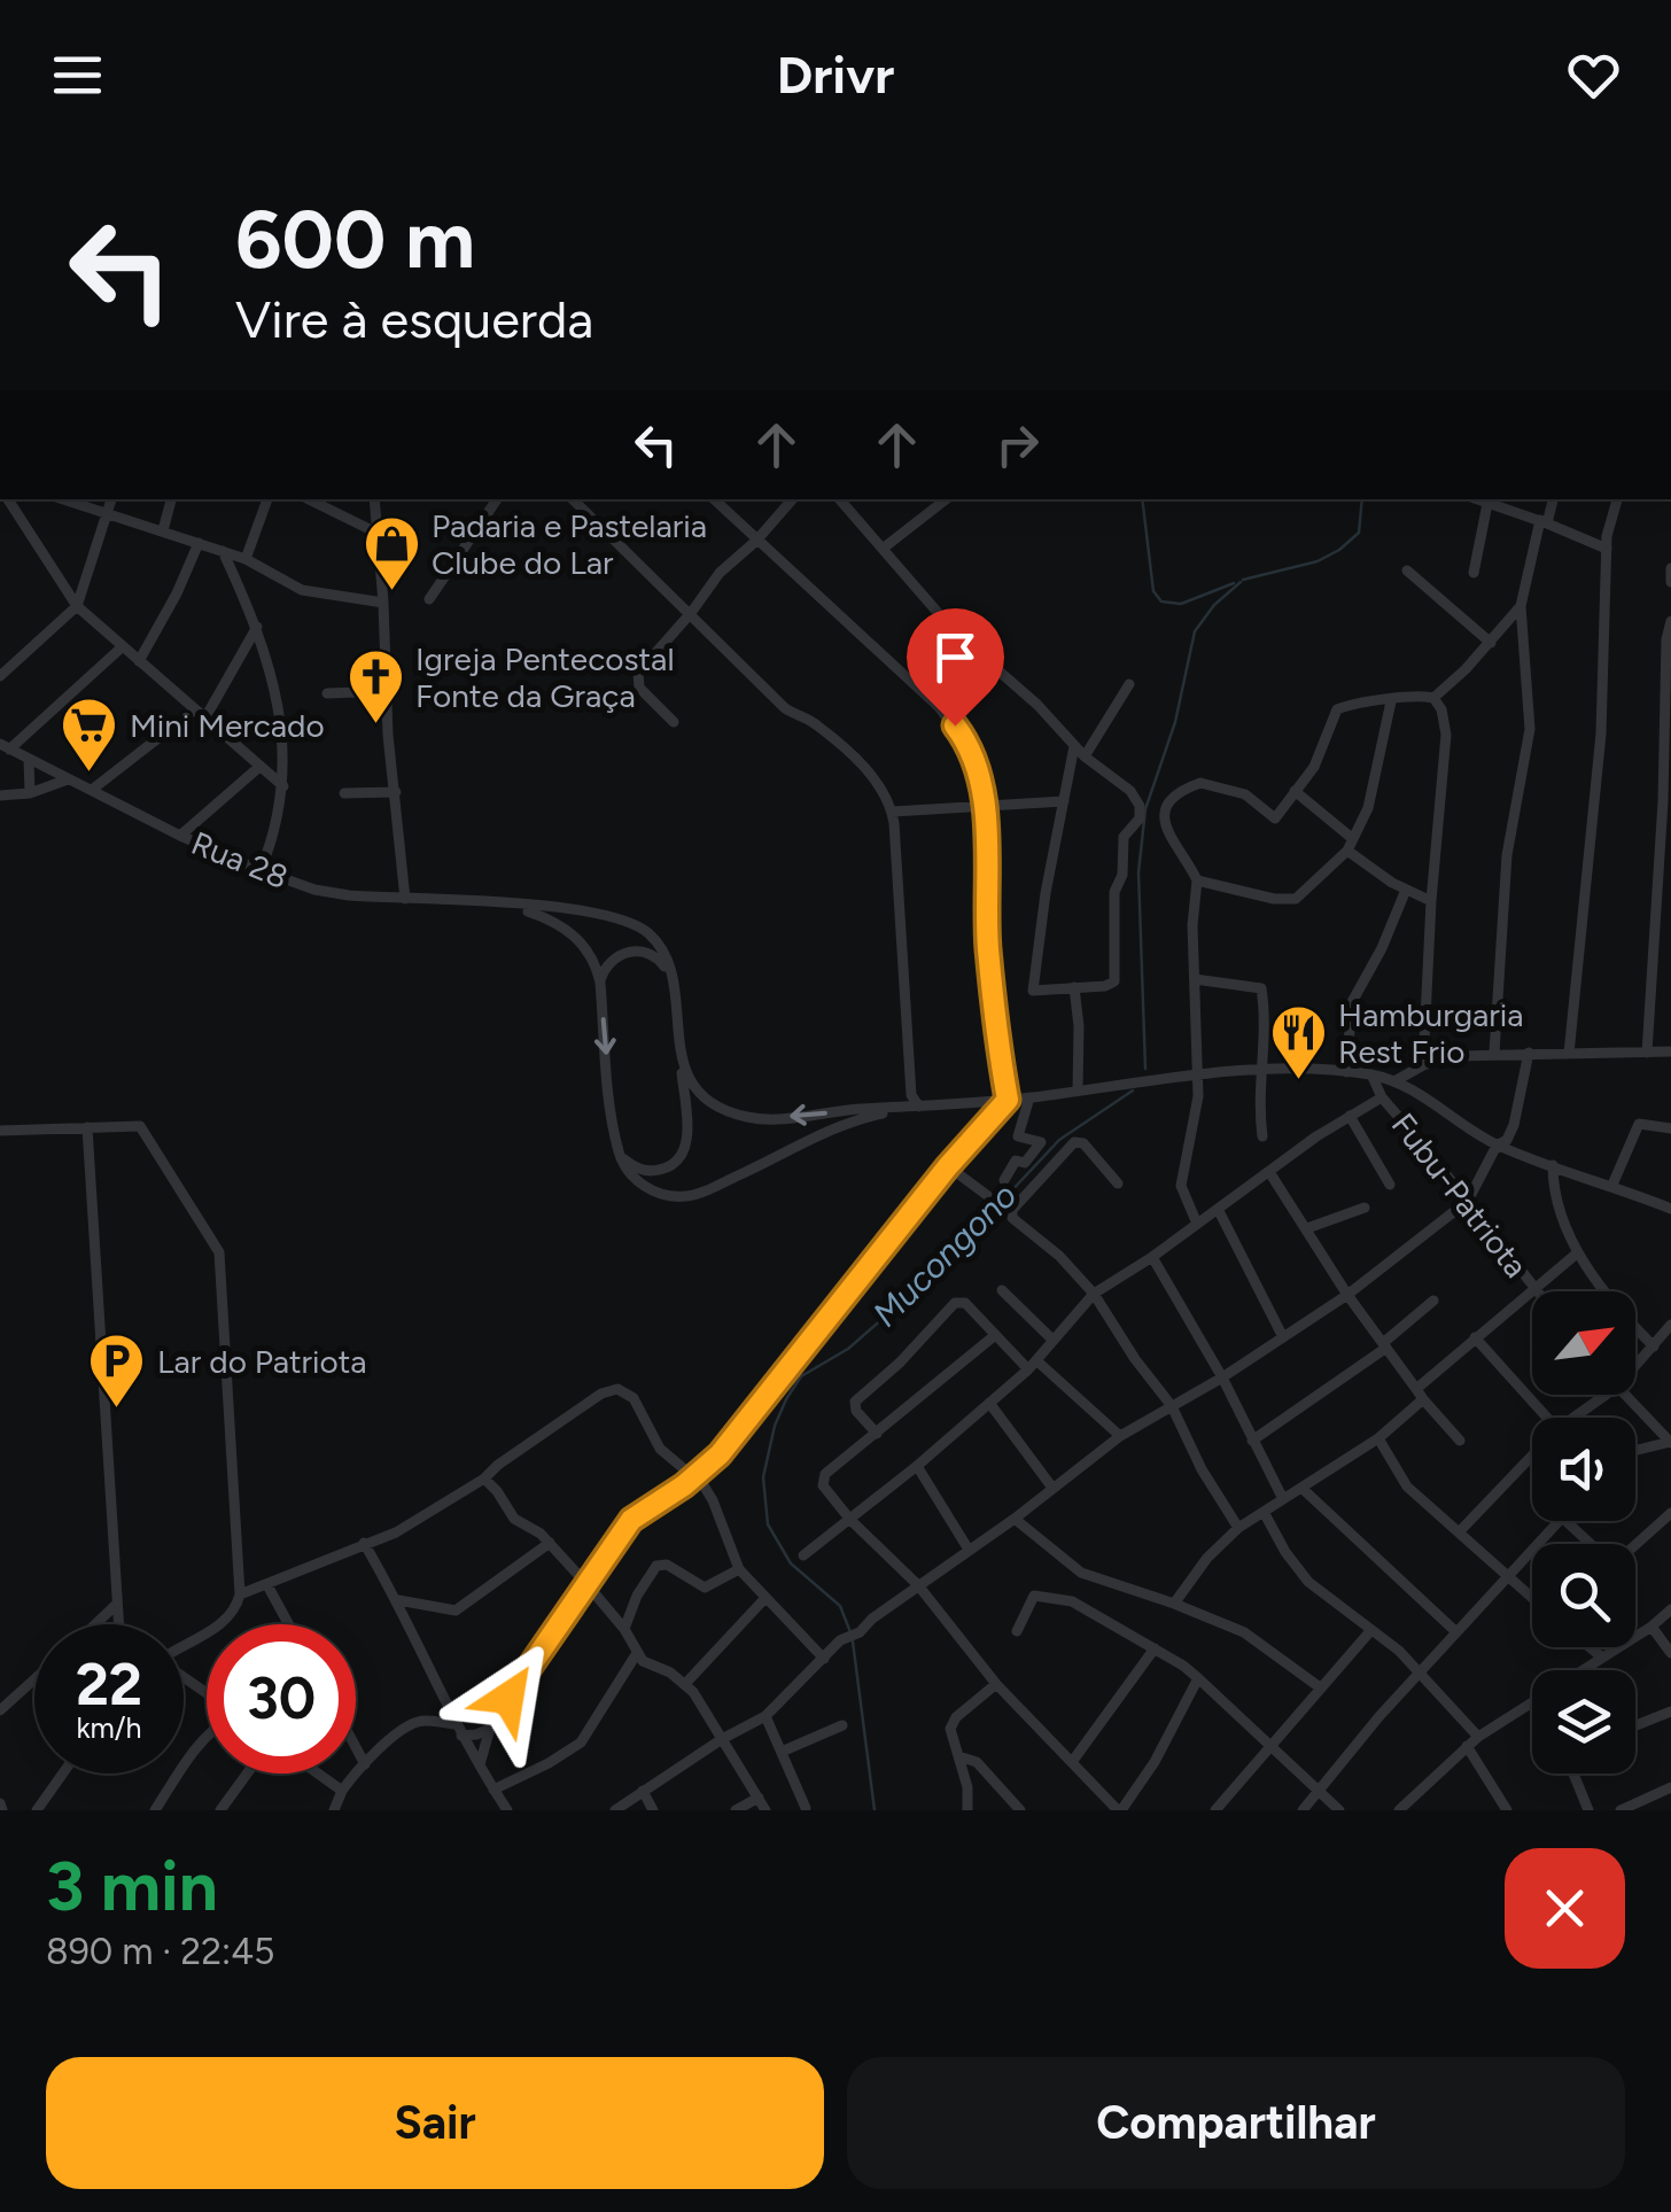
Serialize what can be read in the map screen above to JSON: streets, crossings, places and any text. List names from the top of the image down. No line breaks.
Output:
{"streets":{"street":["Rua 28","Fubu-Patriota"]},"water":["Mucongono"],"places":{"shop":["Padaria e Pastelaria Clube do Lar"],"church":["Igreja Pentecostal Fonte da Graça"],"supermarket":["Mini Mercado"],"restaurant":["Hamburgaria Rest Frio"],"parking":["Lar do Patriota"]},"north":"top right","page":{"header":"Drivr","turn":["600 m","Vire à esquerda"],"speed":"22 km/h","limit":"30","heading":["3 min","890 m · 22:45"],"buttons":["Sair","Compartilhar"]}}
